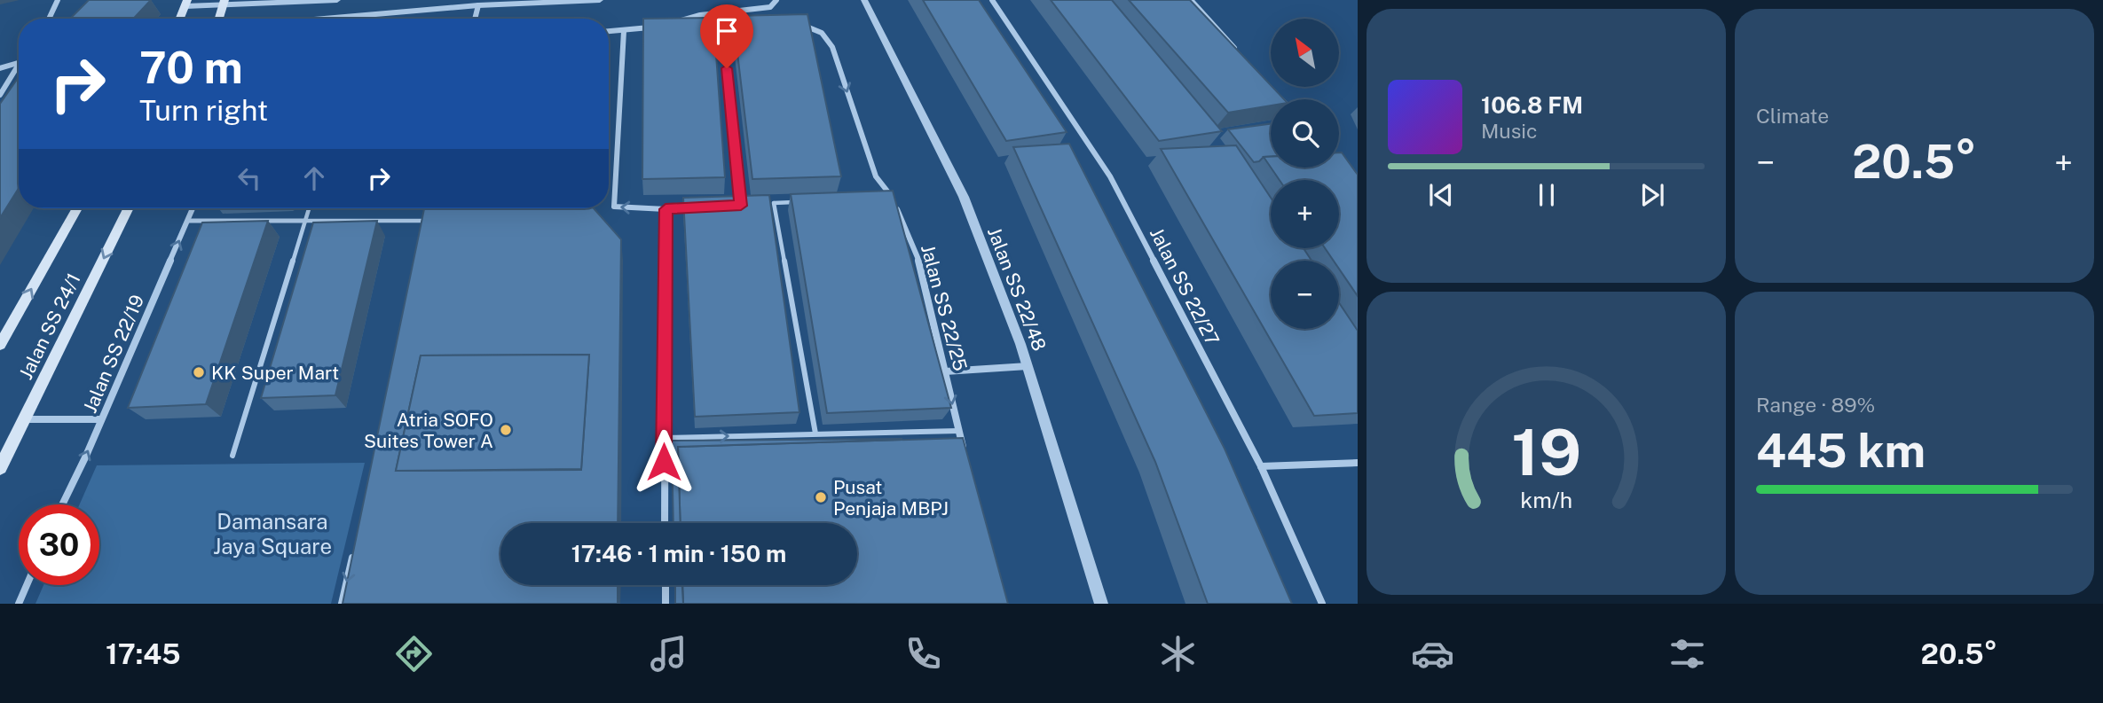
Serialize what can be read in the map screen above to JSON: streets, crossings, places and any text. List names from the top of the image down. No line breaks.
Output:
{"streets":{"main road":["Jalan SS 24/1"],"street":["Jalan SS 22/27","Jalan SS 22/48","Jalan SS 22/25","Jalan SS 22/19"]},"one_way":["Jalan SS 22/25","Jalan SS 22/19"],"parks":["Damansara Jaya Square"],"places":["KK Super Mart","Atria SOFO Suites Tower A","Pusat Penjaja MBPJ"],"north":"top left","page":{"tile":["Climate",["Range · 89%","445 km"]],"map_buttons":["+","−"],"turn":["70 m","Turn right"],"song":["106.8 FM","Music"],"heat":["−","20.5°","+"],"limit":"30","trip":"17:46 · 1 min · 150 m","tabs":["17:45","20.5°"],"gauge":["19","km/h"]}}
